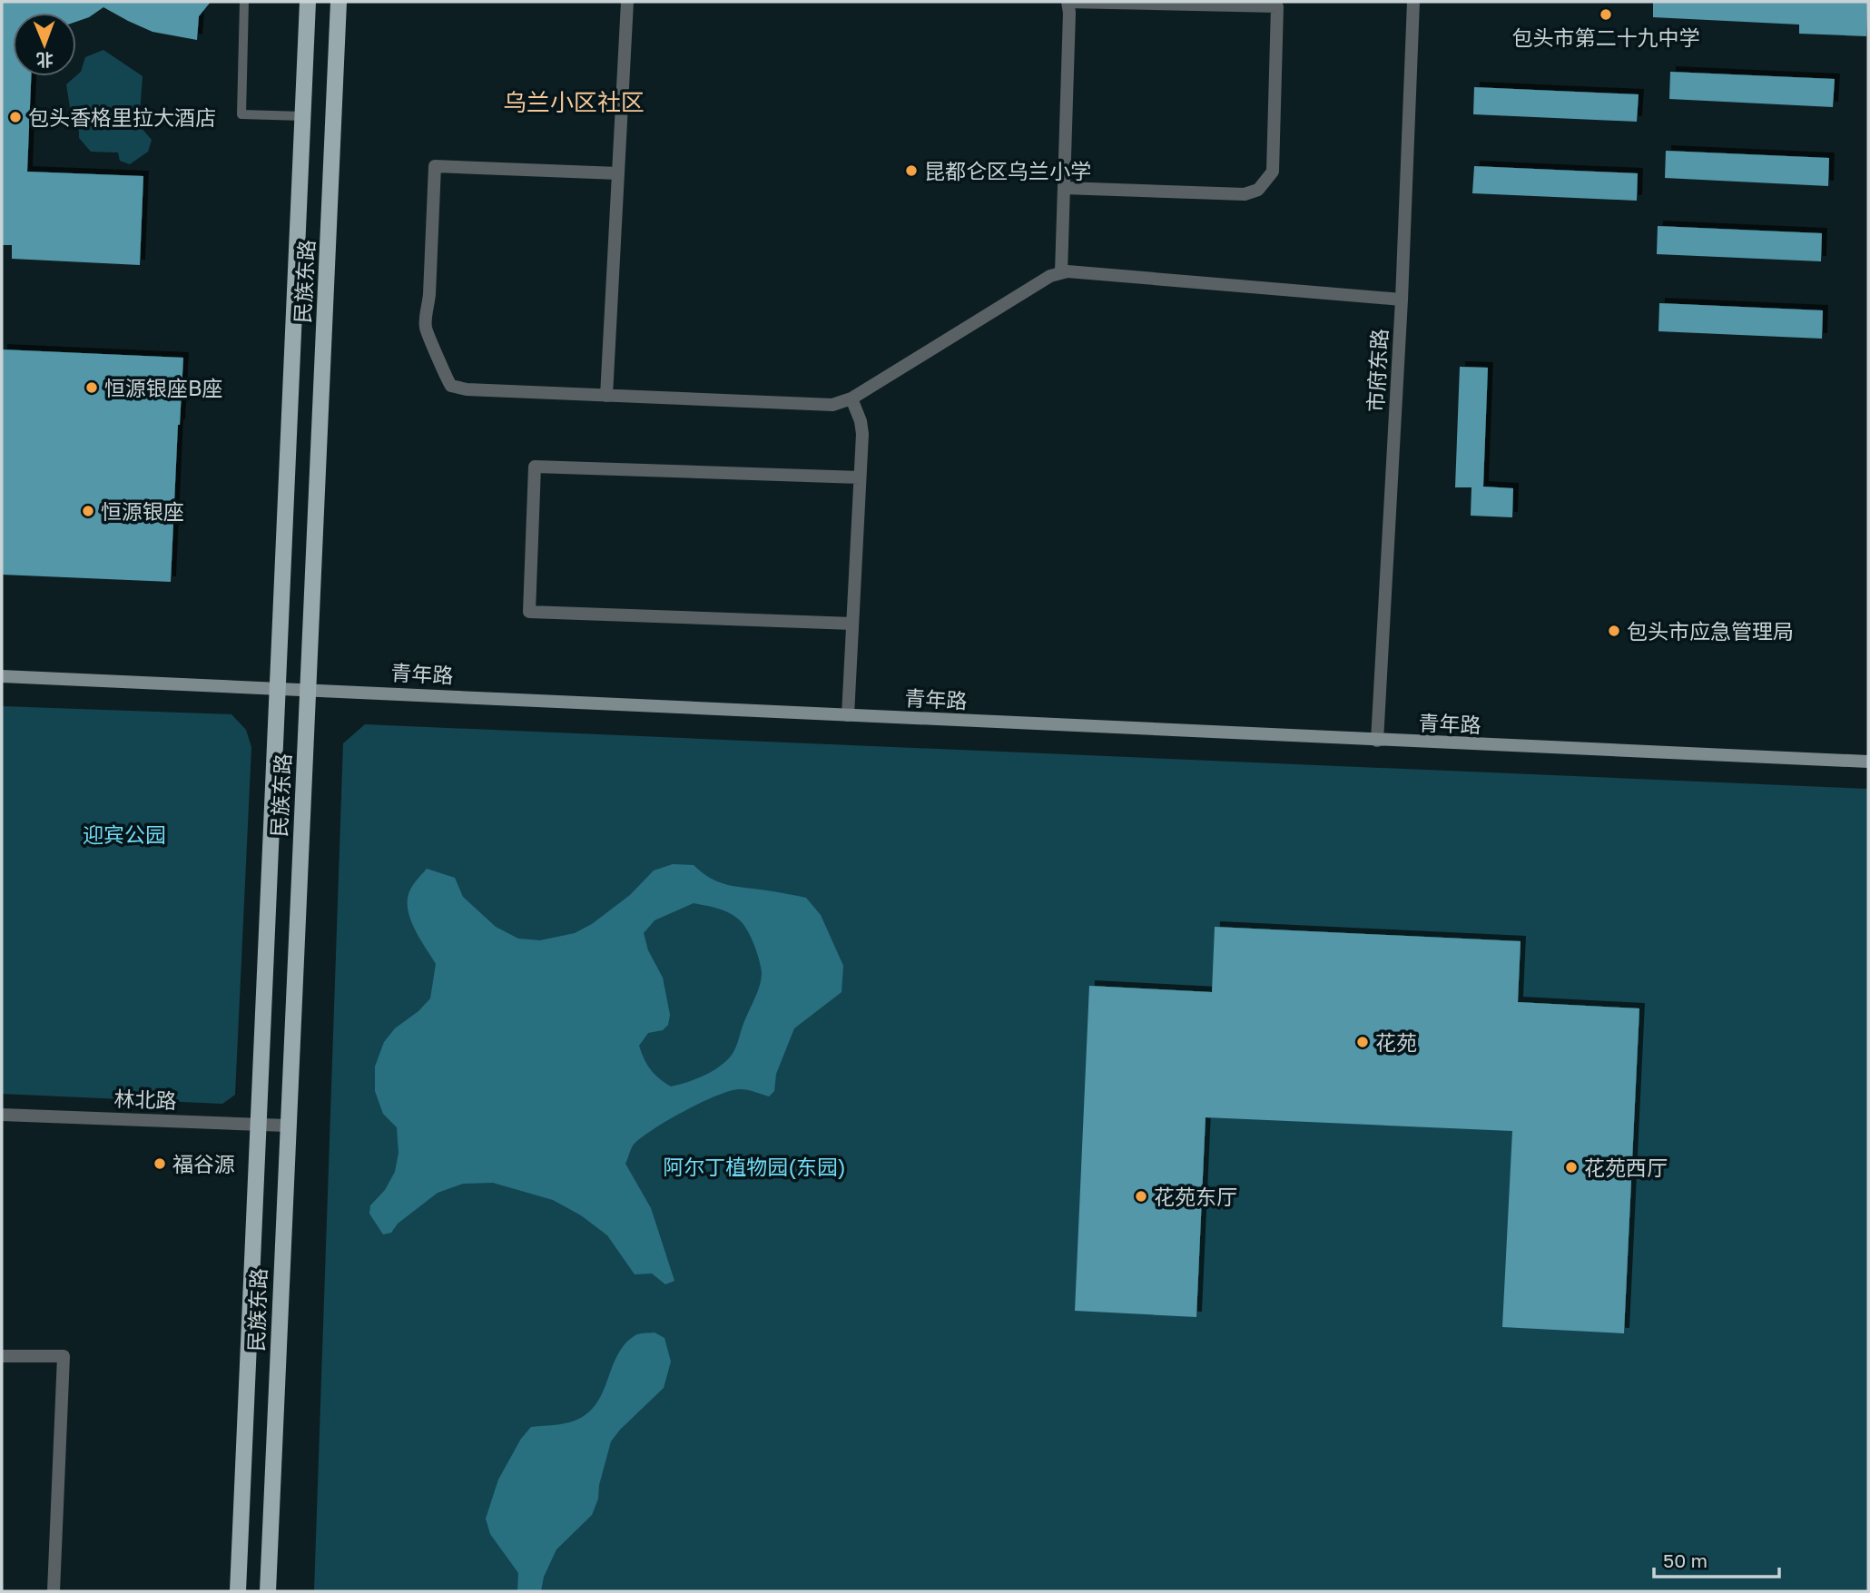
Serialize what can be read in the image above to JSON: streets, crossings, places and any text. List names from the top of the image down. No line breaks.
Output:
{"streets":{"main road":["民族东路","青年路"],"street":["市府东路","林北路"]},"crossings":[["民族东路","青年路"],["民族东路","林北路"],["市府东路","青年路"]],"districts":["乌兰小区社区"],"parks":["迎宾公园","阿尔丁植物园(东园)"],"places":["包头市第二十九中学","包头香格里拉大酒店","昆都仑区乌兰小学","恒源银座B座","恒源银座","包头市应急管理局","花苑","福谷源","花苑西厅","花苑东厅"],"scale_bar":"50 m","north":"bottom"}
